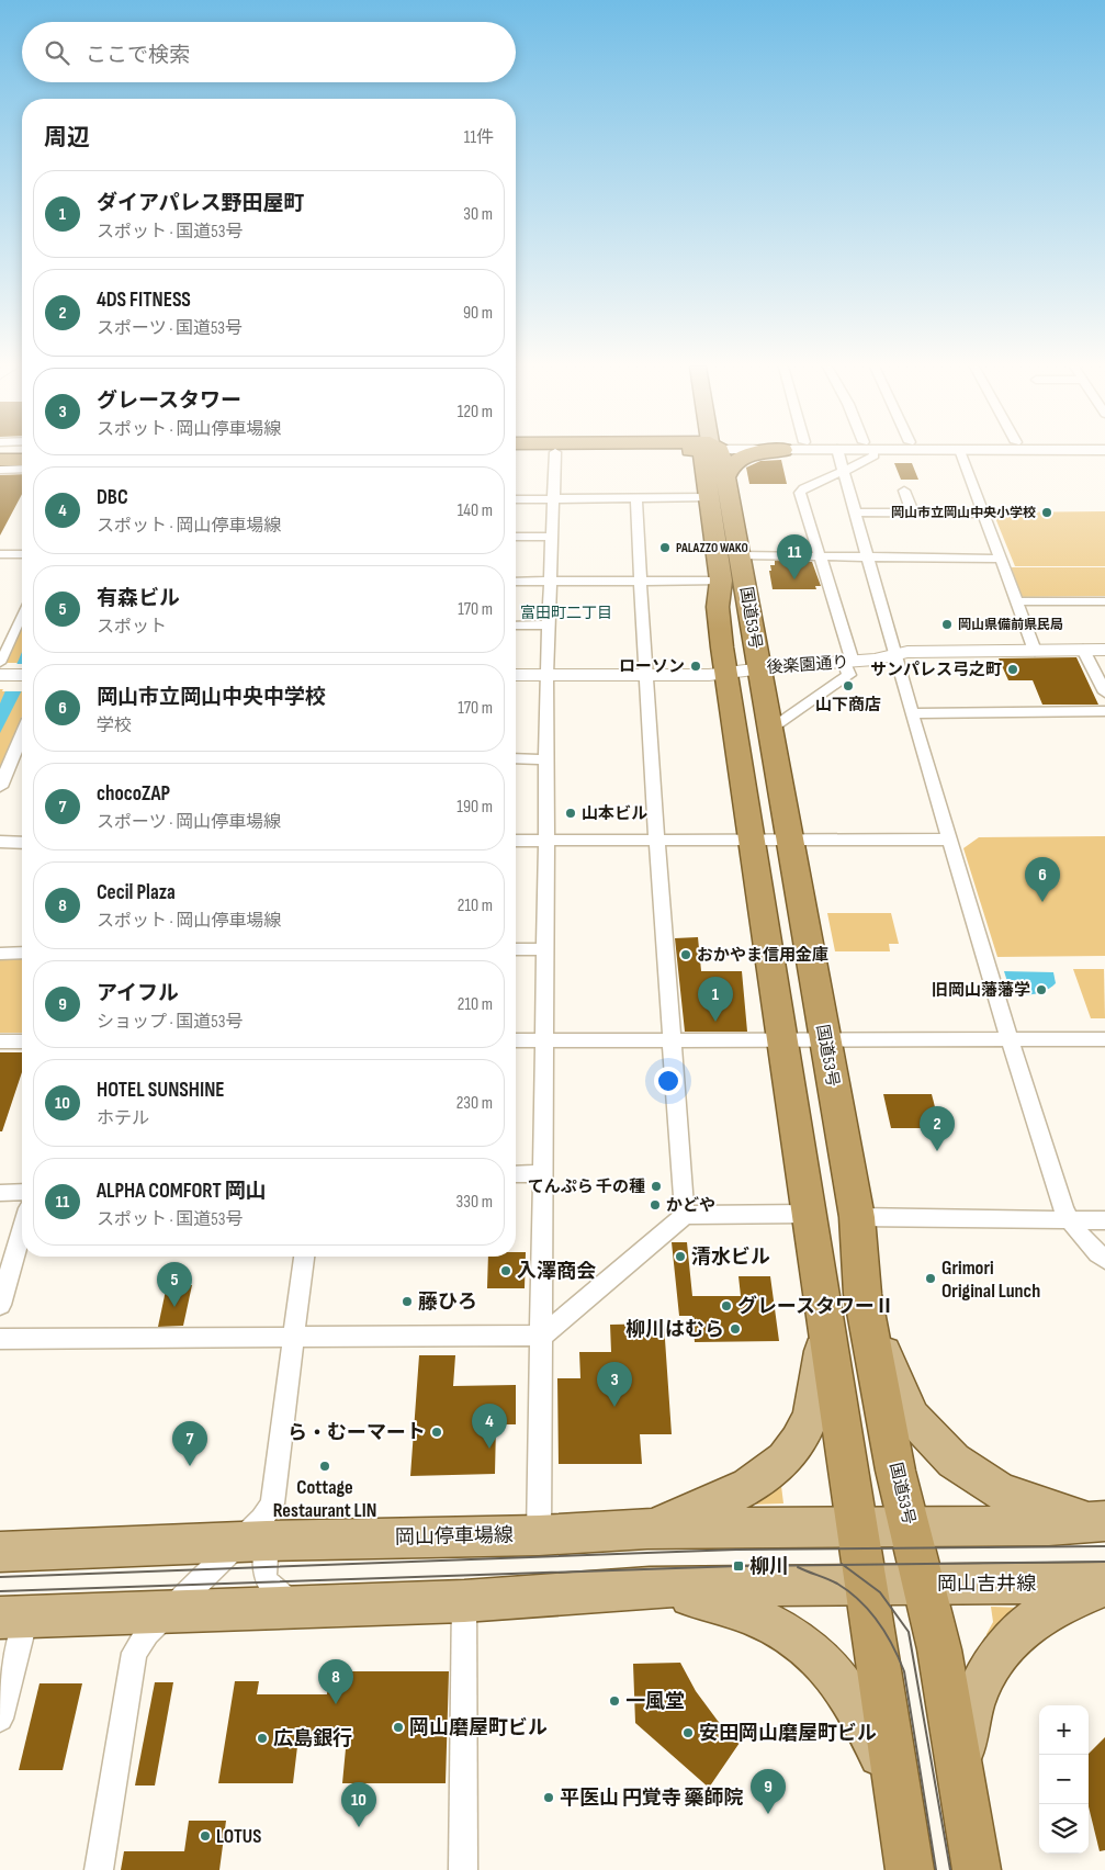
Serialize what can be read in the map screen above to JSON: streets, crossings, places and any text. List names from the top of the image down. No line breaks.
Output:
{"streets":{"highway":["国道53号"],"main road":["岡山停車場線","岡山吉井線"],"street":["後楽園通り"]},"crossings":[["国道53号","後楽園通り"],["国道53号","岡山停車場線"],["国道53号","岡山吉井線"]],"districts":["富田町二丁目"],"places":{"other":["岡山市立岡山中央小学校","PALAZZO WAKO","岡山県備前県民局","ローソン","サンパレス弓之町","山下商店","山本ビル","おかやま信用金庫","旧岡山藩藩学","てんぷら 千の種","かどや","清水ビル","入澤商会","Grimori Original Lunch","藤ひろ","グレースタワーⅡ","柳川はむら","ら・むーマート","Cottage Restaurant LIN","一風堂","岡山磨屋町ビル","安田岡山磨屋町ビル","広島銀行","平医山 円覚寺 藥師院","LOTUS"],"transit":["柳川"]},"page":{"search":"ここで検索","heading":["周辺","11件"],"list":[{"mark":"1","name":"ダイアパレス野田屋町","note":"スポット · 国道53号","value":"30 m"},{"mark":"2","name":"4DS FITNESS","note":"スポーツ · 国道53号","value":"90 m"},{"mark":"3","name":"グレースタワー","note":"スポット · 岡山停車場線","value":"120 m"},{"mark":"4","name":"DBC","note":"スポット · 岡山停車場線","value":"140 m"},{"mark":"5","name":"有森ビル","note":"スポット","value":"170 m"},{"mark":"6","name":"岡山市立岡山中央中学校","note":"学校","value":"170 m"},{"mark":"7","name":"chocoZAP","note":"スポーツ · 岡山停車場線","value":"190 m"},{"mark":"8","name":"Cecil Plaza","note":"スポット · 岡山停車場線","value":"210 m"},{"mark":"9","name":"アイフル","note":"ショップ · 国道53号","value":"210 m"},{"mark":"10","name":"HOTEL SUNSHINE","note":"ホテル","value":"230 m"},{"mark":"11","name":"ALPHA COMFORT 岡山","note":"スポット · 国道53号","value":"330 m"}],"pins":["11","6","1","2","5","3","4","7","8","9","10"],"map_buttons":["+","−"]}}
